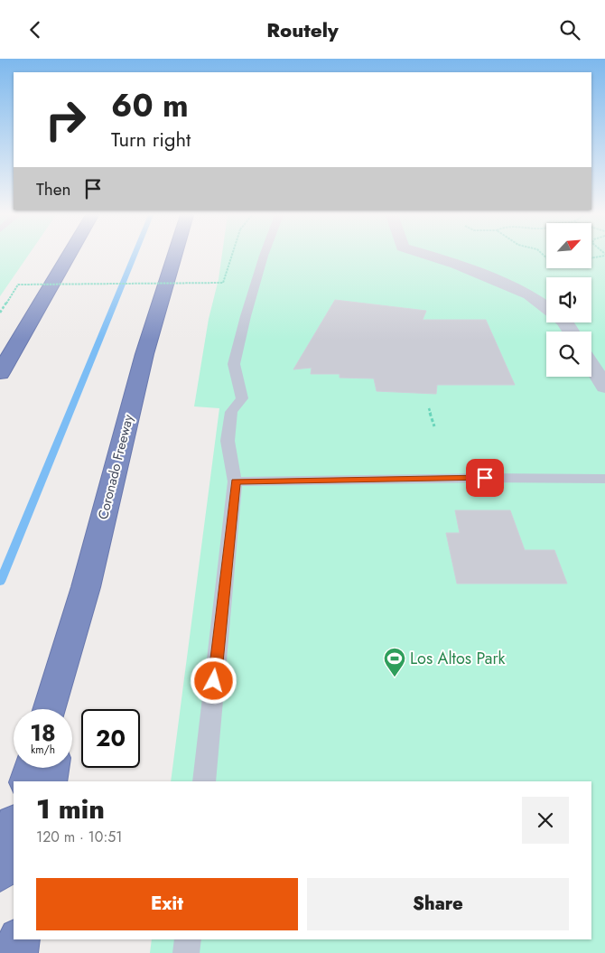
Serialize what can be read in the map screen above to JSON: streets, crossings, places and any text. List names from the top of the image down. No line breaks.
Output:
{"streets":{"highway":["Coronado Freeway"]},"places":{"sports":["Los Altos Park"]},"north":"top right","page":{"header":"Routely","turn":["60 m","Turn right"],"then":"Then","speed":"18 km/h","limit":"20","heading":["1 min","120 m · 10:51"],"buttons":["Exit","Share"]}}
